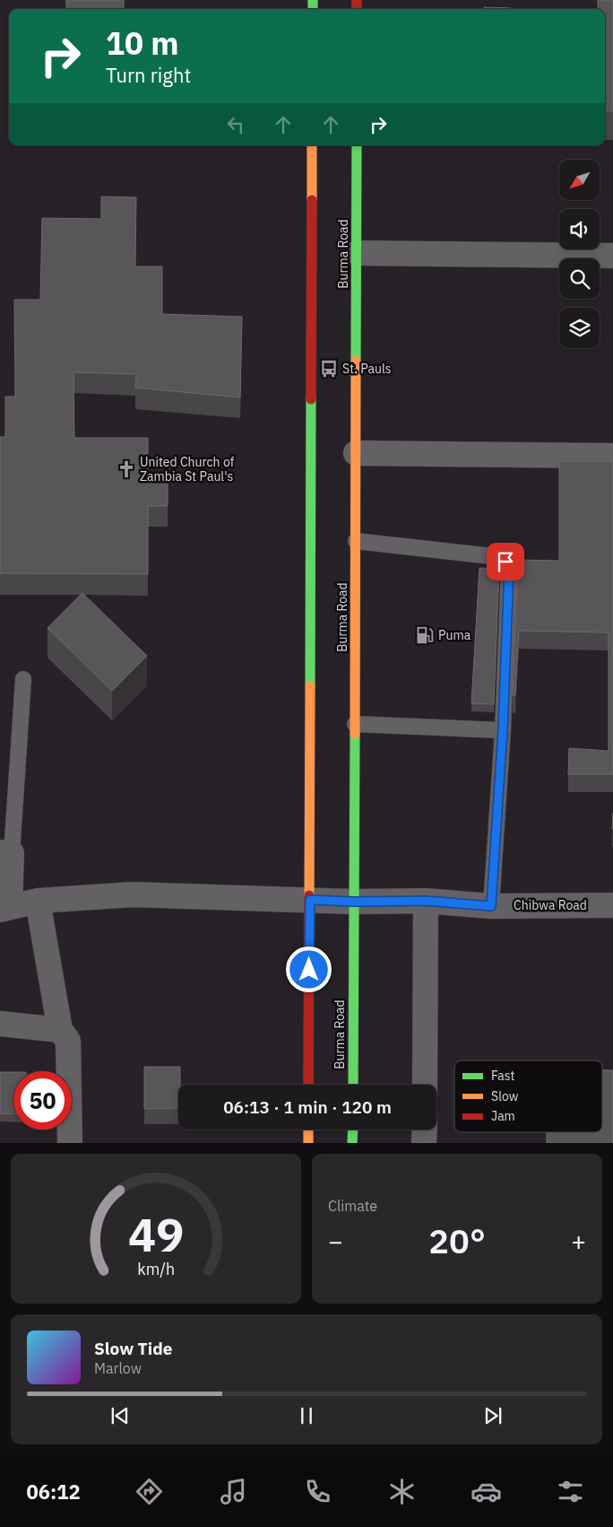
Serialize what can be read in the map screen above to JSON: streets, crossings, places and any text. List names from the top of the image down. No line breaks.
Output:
{"streets":{"main road":["Burma Road"],"street":["Chibwa Road"]},"crossings":[["Burma Road","Chibwa Road"]],"places":{"bus stop":["St. Pauls"],"church":["United Church of Zambia St Paul's"],"fuel station":["Puma"]},"legend":["Fast","Slow","Jam"],"north":"bottom left","page":{"turn":["10 m","Turn right"],"limit":"50","trip":"06:13 · 1 min · 120 m","tile":"Climate","heat":["−","20°","+"],"song":["Slow Tide","Marlow"],"tabs":"06:12","gauge":["49","km/h"]}}
